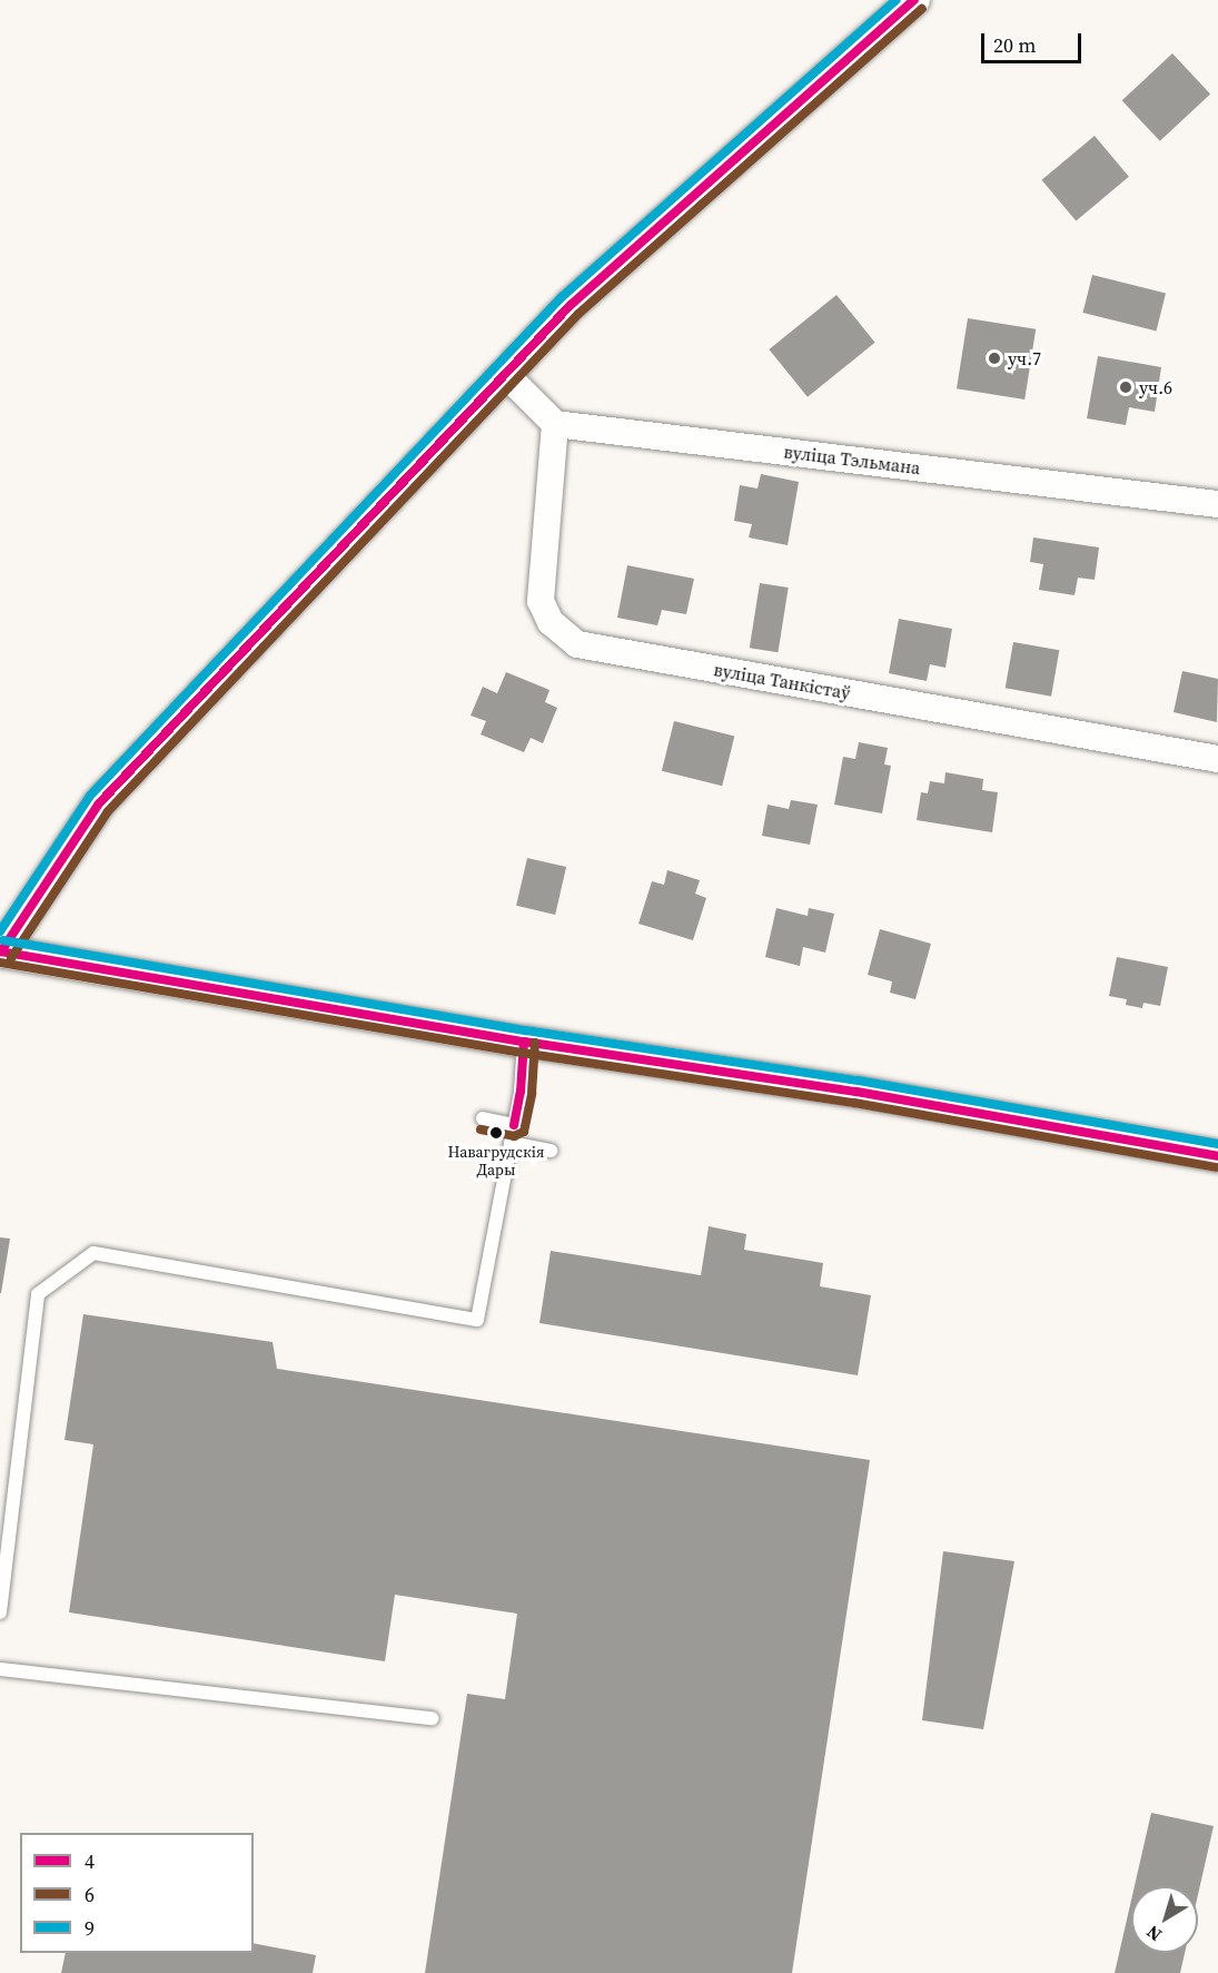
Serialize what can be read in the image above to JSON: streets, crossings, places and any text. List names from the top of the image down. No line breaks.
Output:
{"streets":{"street":["вуліца Тэльмана","вуліца Танкістаў"]},"crossings":[["вуліца Тэльмана","вуліца Танкістаў"]],"places":["уч.7","уч.6","Навагрудскія Дары"],"lines":["transit line 4","transit line 9","transit line 6"],"legend":["4","6","9"],"scale_bar":"20 m","north":"bottom left"}
